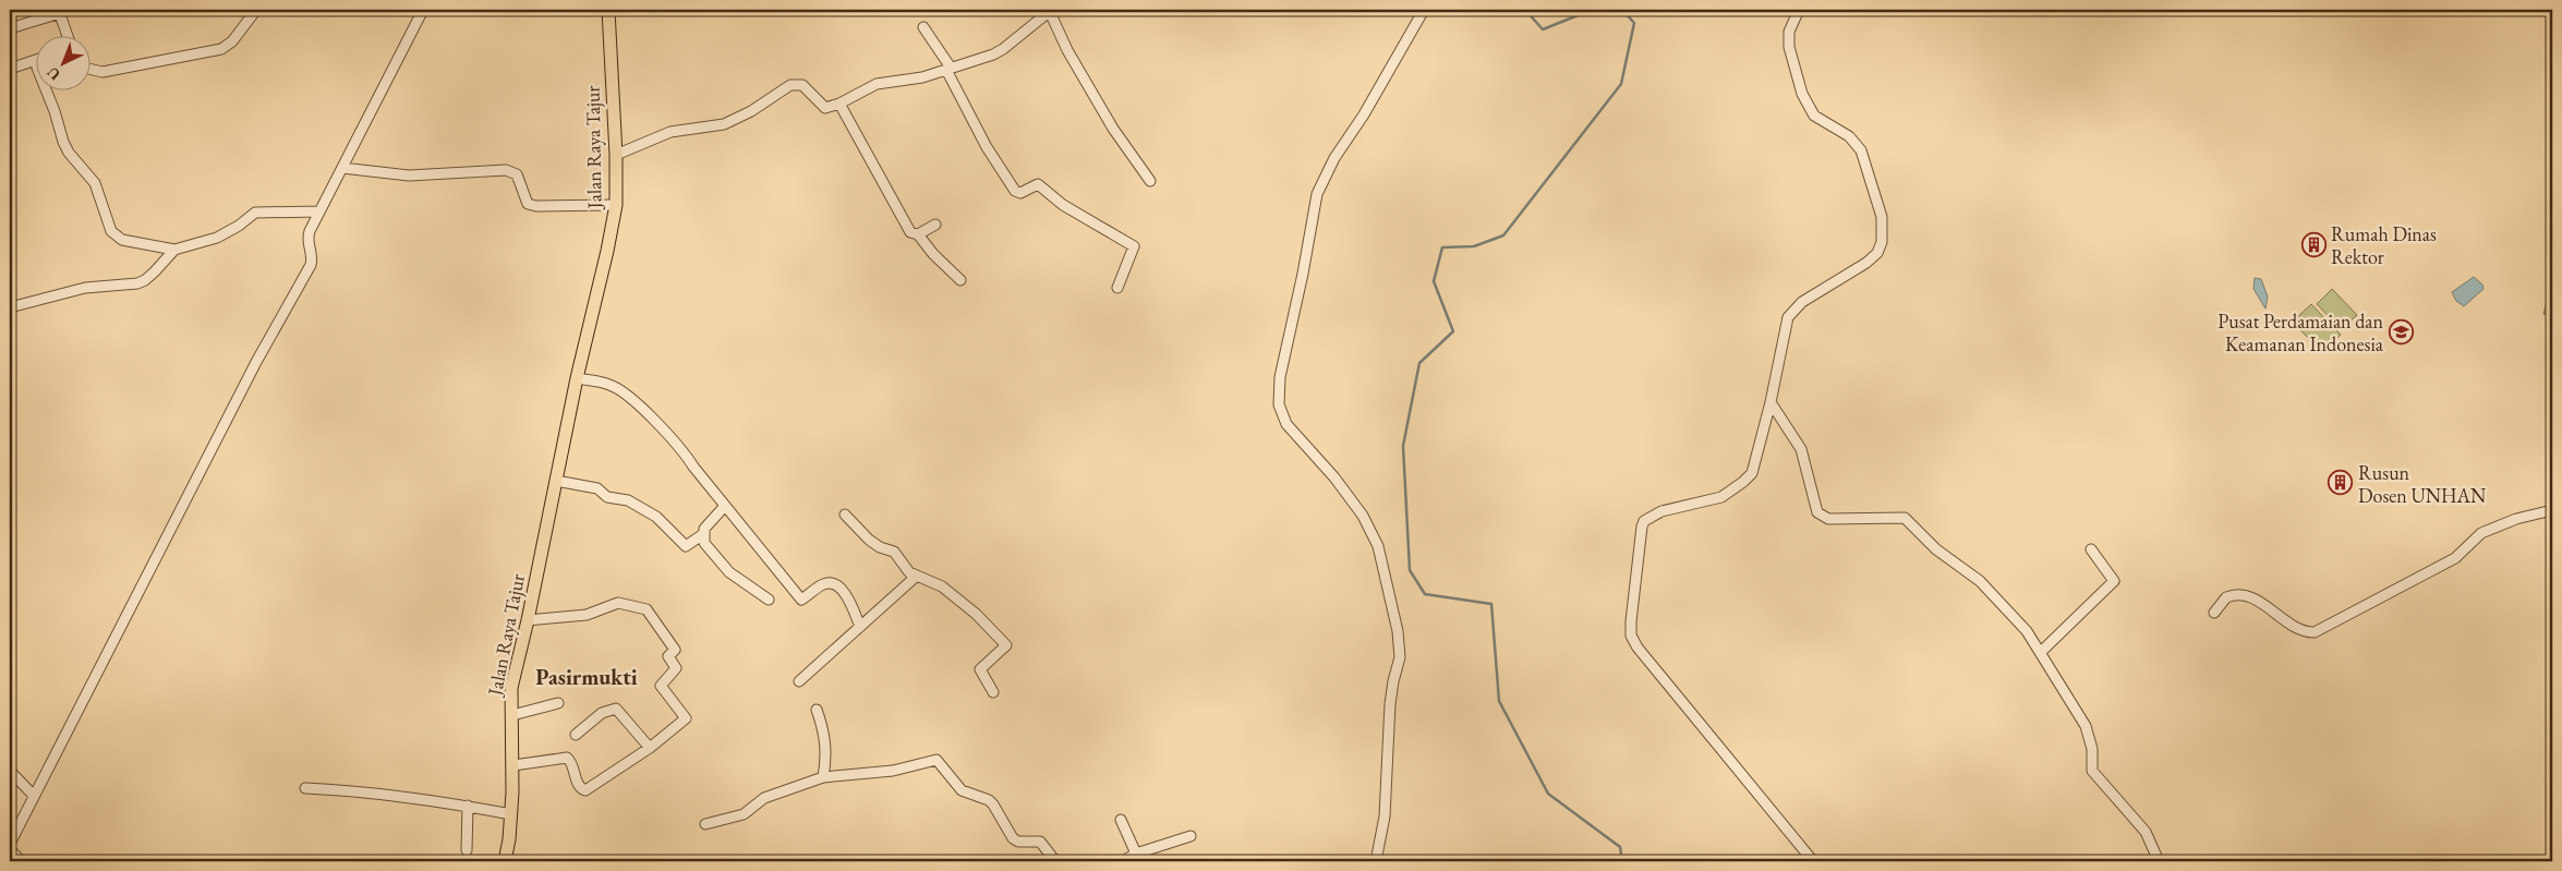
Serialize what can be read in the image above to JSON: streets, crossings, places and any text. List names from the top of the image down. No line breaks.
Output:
{"streets":{"main road":["Jalan Raya Tajur"]},"districts":["Pasirmukti"],"places":{"building":["Rumah Dinas Rektor","Rusun Dosen UNHAN"],"school or university":["Pusat Perdamaian dan Keamanan Indonesia"]},"north":"bottom left"}
